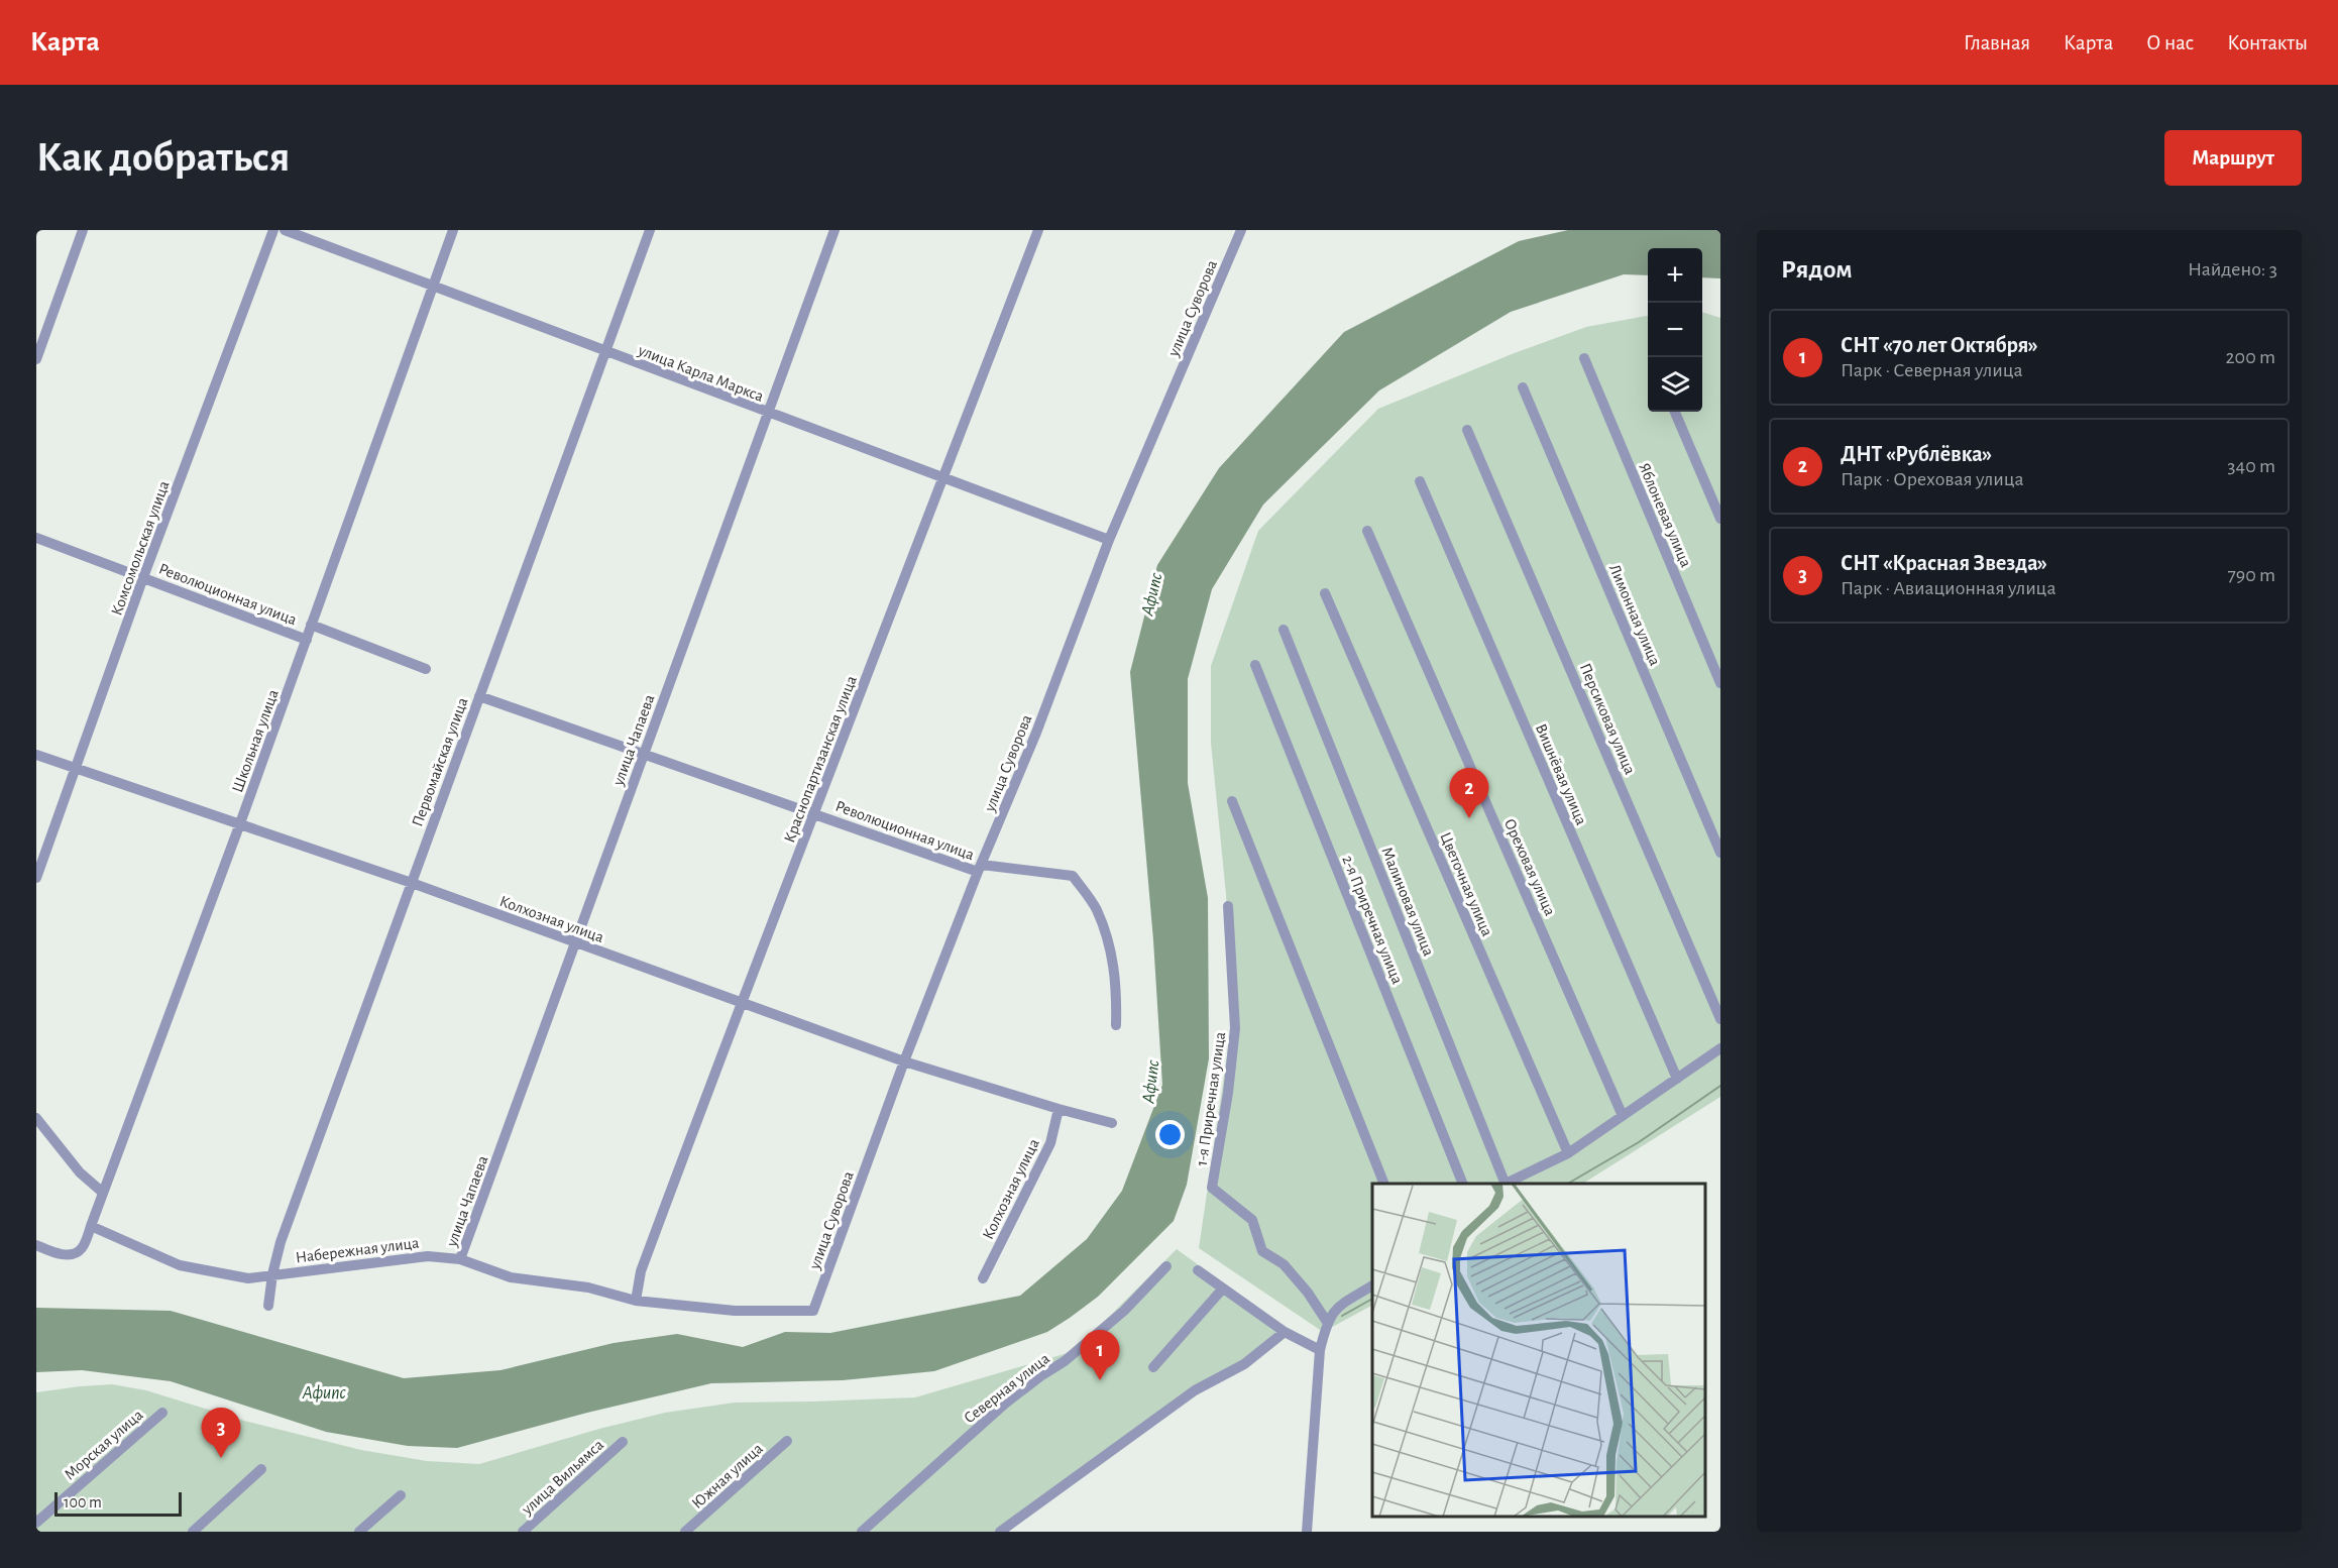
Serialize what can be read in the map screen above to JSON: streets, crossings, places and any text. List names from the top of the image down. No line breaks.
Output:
{"streets":{"street":["улица Суворова","улица Карла Маркса","Яблоневая улица","Комсомольская улица","Революционная улица","Лимонная улица","Персиковая улица","улица Чапаева","Школьная улица","Краснопартизанская улица","Первомайская улица","Вишнёвая улица","Ореховая улица","Цветочная улица","Малиновая улица","Колхозная улица","2-я Приречная улица","1-я Приречная улица","Набережная улица","Северная улица","Морская улица","Южная улица","улица Вильямса"]},"crossings":[["улица Суворова","улица Карла Маркса"],["улица Суворова","Революционная улица"],["улица Суворова","Колхозная улица"],["улица Суворова","Набережная улица"],["улица Карла Маркса","улица Чапаева"],["улица Карла Маркса","Школьная улица"],["улица Карла Маркса","Краснопартизанская улица"],["улица Карла Маркса","Первомайская улица"],["Комсомольская улица","Революционная улица"],["Комсомольская улица","Колхозная улица"],["Революционная улица","улица Чапаева"],["Революционная улица","Школьная улица"],["Революционная улица","Краснопартизанская улица"],["Революционная улица","Первомайская улица"],["улица Чапаева","Колхозная улица"],["улица Чапаева","Набережная улица"],["Школьная улица","Колхозная улица"],["Школьная улица","Набережная улица"],["Краснопартизанская улица","Колхозная улица"],["Краснопартизанская улица","Набережная улица"],["Первомайская улица","Колхозная улица"],["Первомайская улица","Набережная улица"]],"water":["Афипс"],"scale_bar":"100 m","page":{"header":"Карта","nav":["Главная","Карта","О нас","Контакты"],"buttons":"Маршрут","title":"Как добраться","heading":["Рядом","Найдено: 3"],"map_buttons":["+","−"],"list":[{"mark":"1","name":"СНТ «70 лет Октября»","note":"Парк · Северная улица","value":"200 m"},{"mark":"2","name":"ДНТ «Рублёвка»","note":"Парк · Ореховая улица","value":"340 m"},{"mark":"3","name":"СНТ «Красная Звезда»","note":"Парк · Авиационная улица","value":"790 m"}],"pins":["2","1","3"],"scale":"100 m"}}
